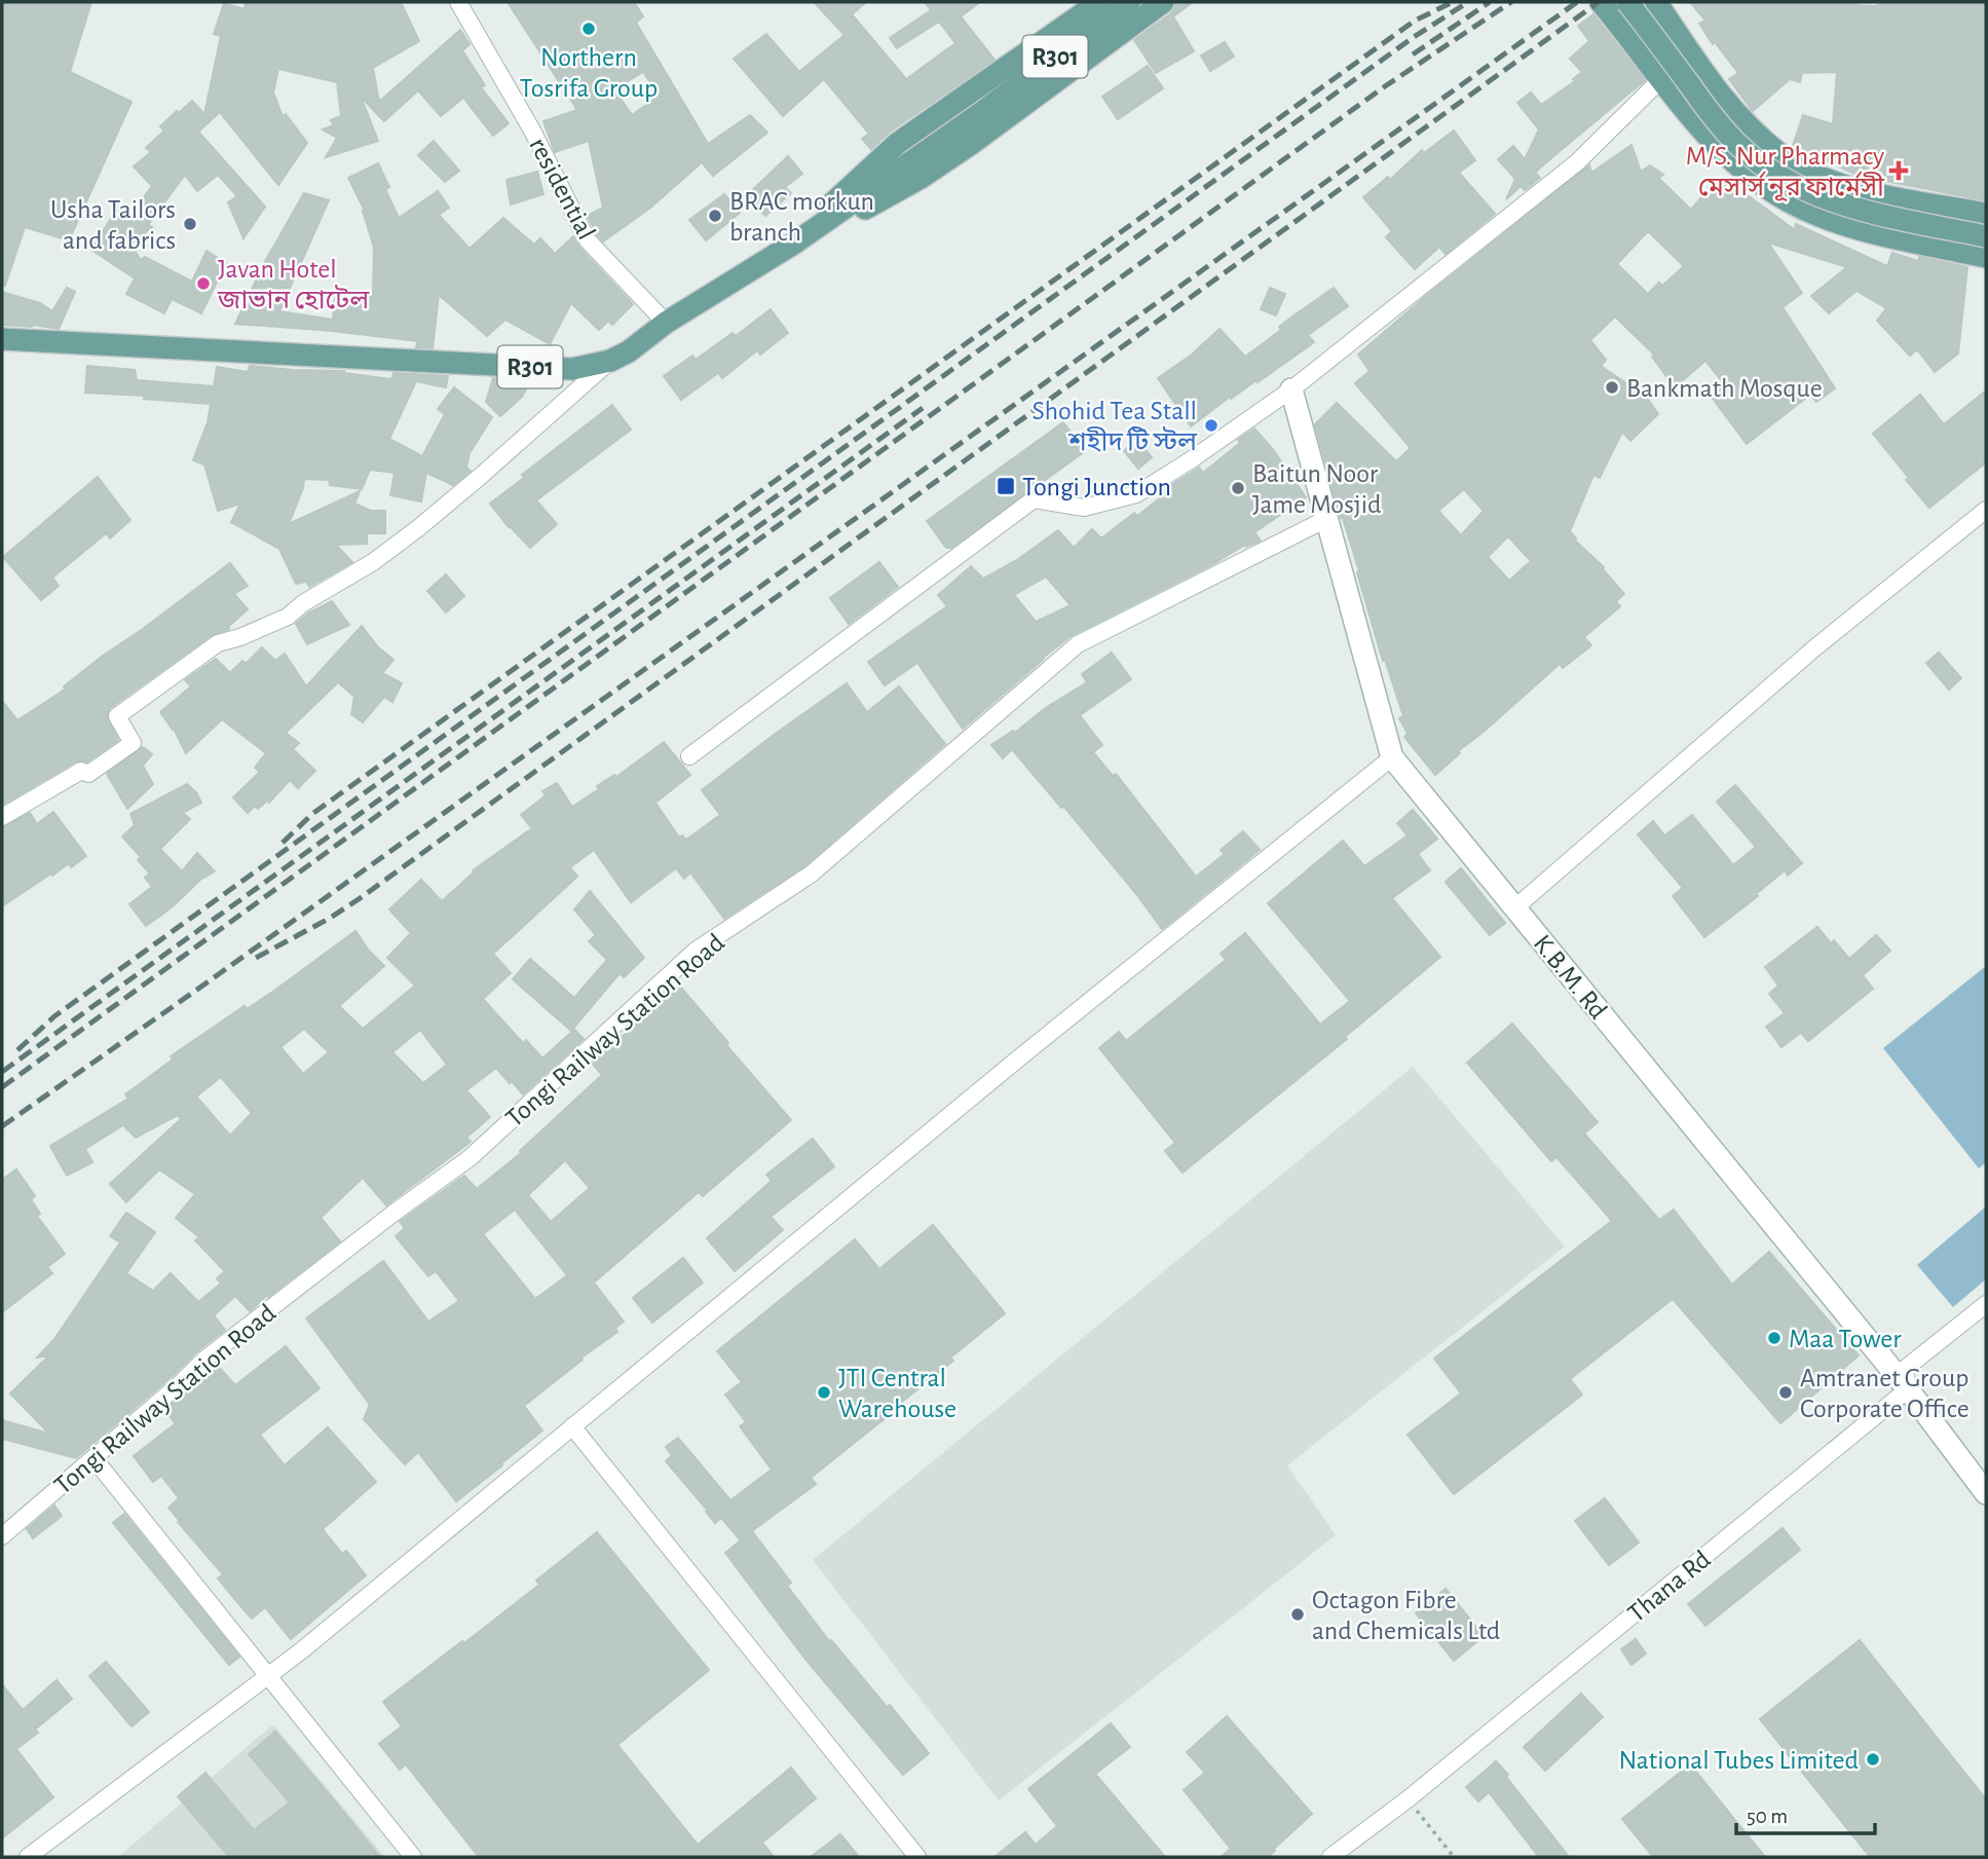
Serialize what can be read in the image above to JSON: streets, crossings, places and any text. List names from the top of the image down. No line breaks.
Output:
{"streets":{"main road":["R301"],"street":["residential","K.B.M. Rd","Tongi Railway Station Road","Thana Rd"]},"crossings":[["R301","residential"],["K.B.M. Rd","Tongi Railway Station Road"],["K.B.M. Rd","Thana Rd"]],"places":{"other":["Northern Tosrifa Group","BRAC morkun branch","Usha Tailors and fabrics","Javan Hotel জাভান হোটেল","Bankmath Mosque","Shohid Tea Stall শহীদ টি স্টল","Baitun Noor Jame Mosjid","Maa Tower","JTI Central Warehouse","Amtranet Group Corporate Office","Octagon Fibre and Chemicals Ltd","National Tubes Limited"],"health":["M/S. Nur Pharmacy মেসার্স নূর ফার্মেসী"],"transit":["Tongi Junction"]},"scale_bar":"50 m"}
